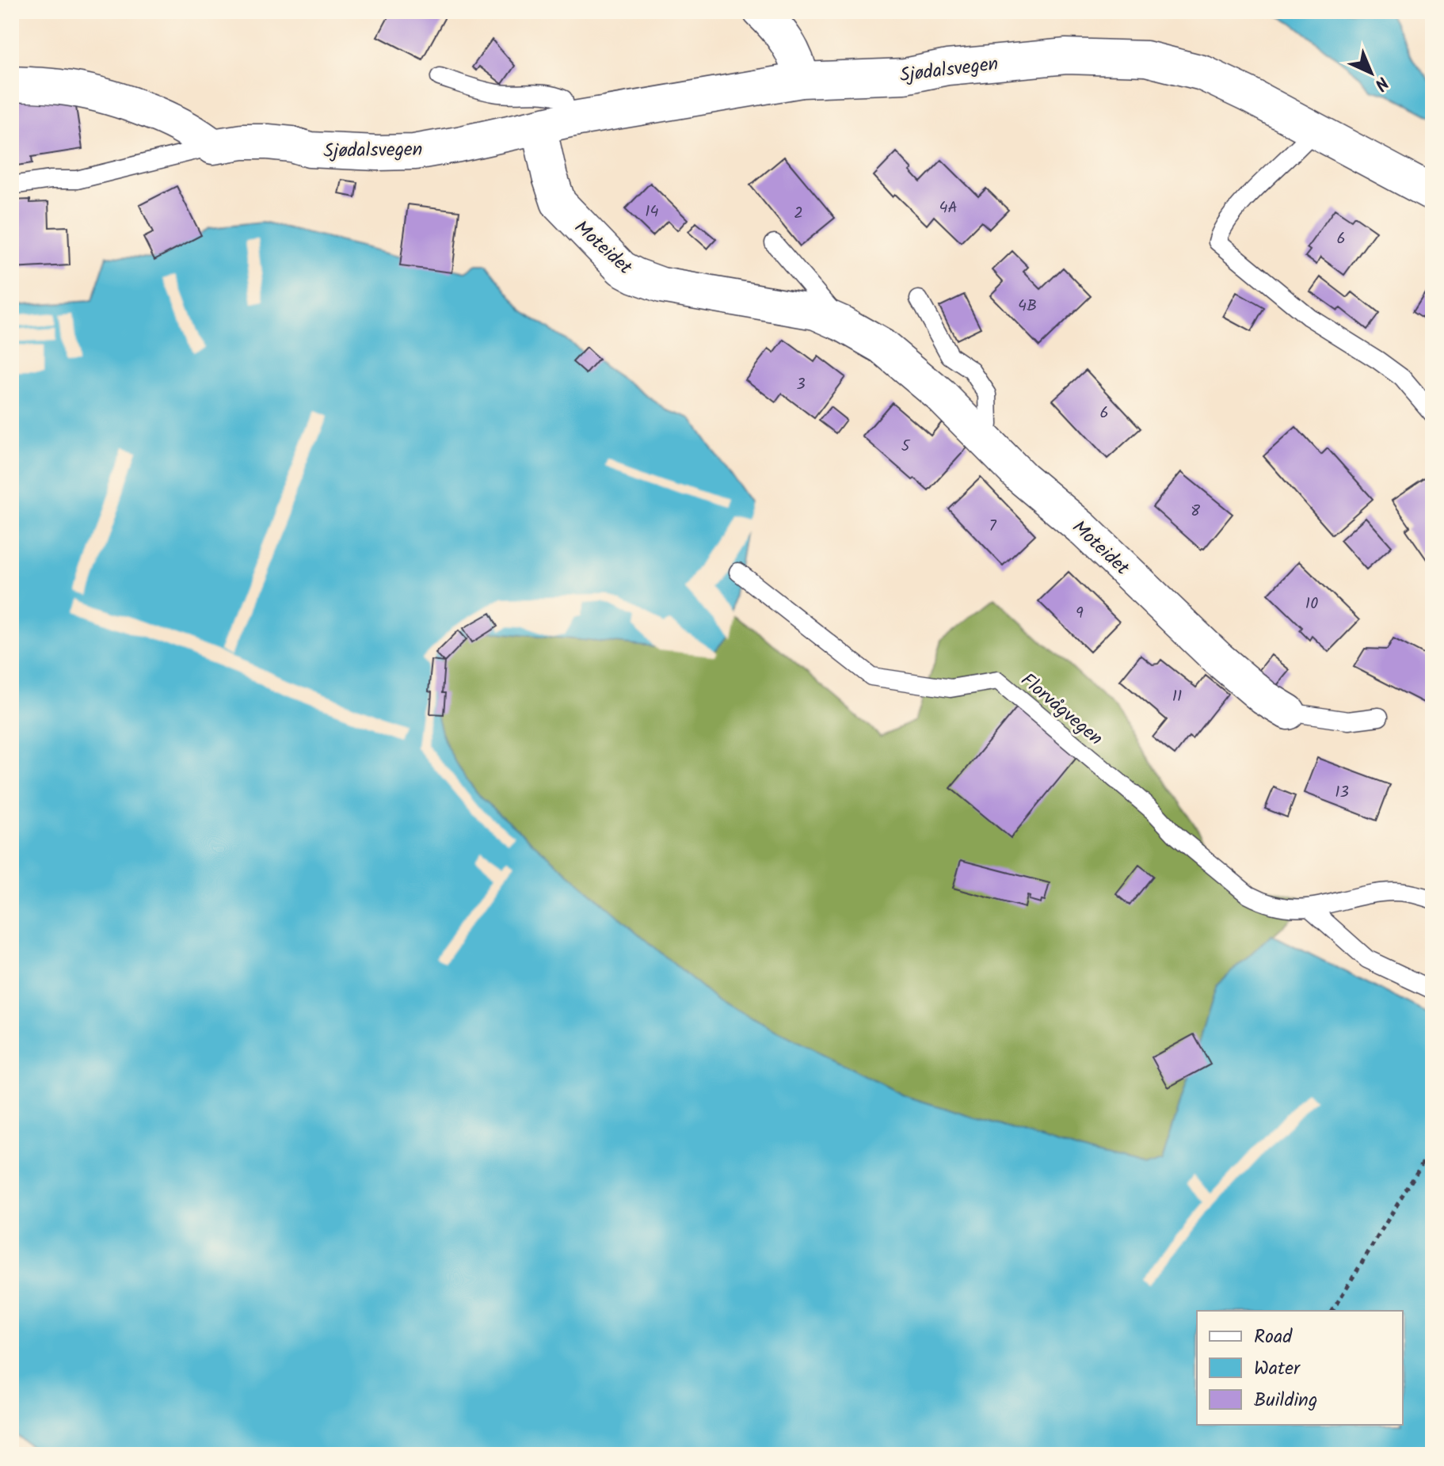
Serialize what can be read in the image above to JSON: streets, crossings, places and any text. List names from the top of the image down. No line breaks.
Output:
{"streets":{"street":["Sjødalsvegen","Moteidet"],"lane":["Florvågvegen"]},"crossings":[["Sjødalsvegen","Moteidet"]],"house_numbers":["4A","14","2","6","4B","3","6","5","8","7","10","9","11","13"],"legend":["Road","Water","Building"],"north":"bottom right"}
